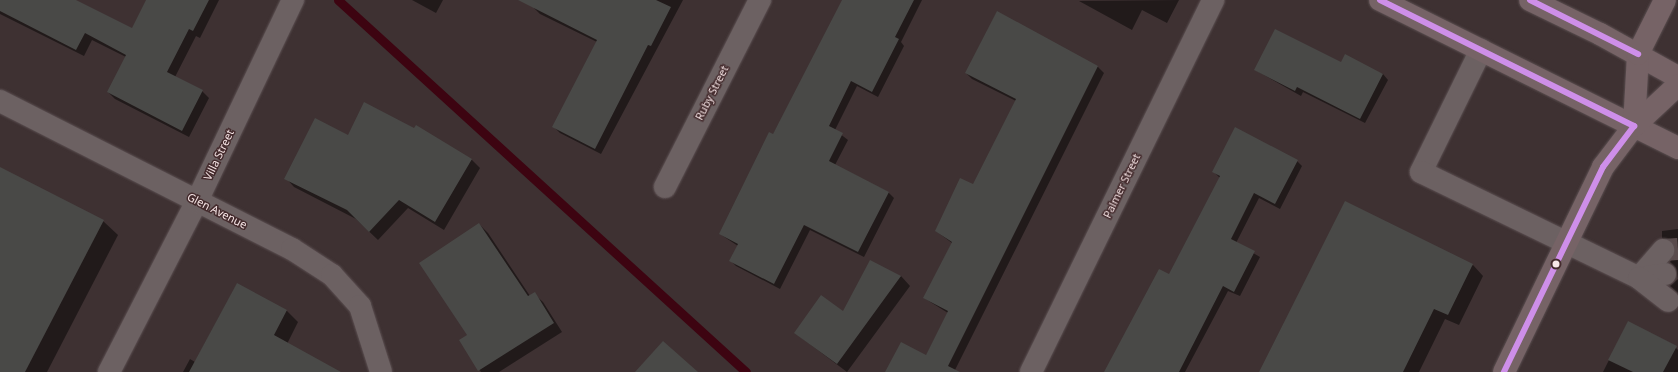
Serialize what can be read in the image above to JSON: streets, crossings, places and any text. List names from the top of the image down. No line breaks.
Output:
{"streets":{"street":["Ruby Street","Villa Street","Palmer Street","Glen Avenue"]},"crossings":[["Villa Street","Glen Avenue"]]}
